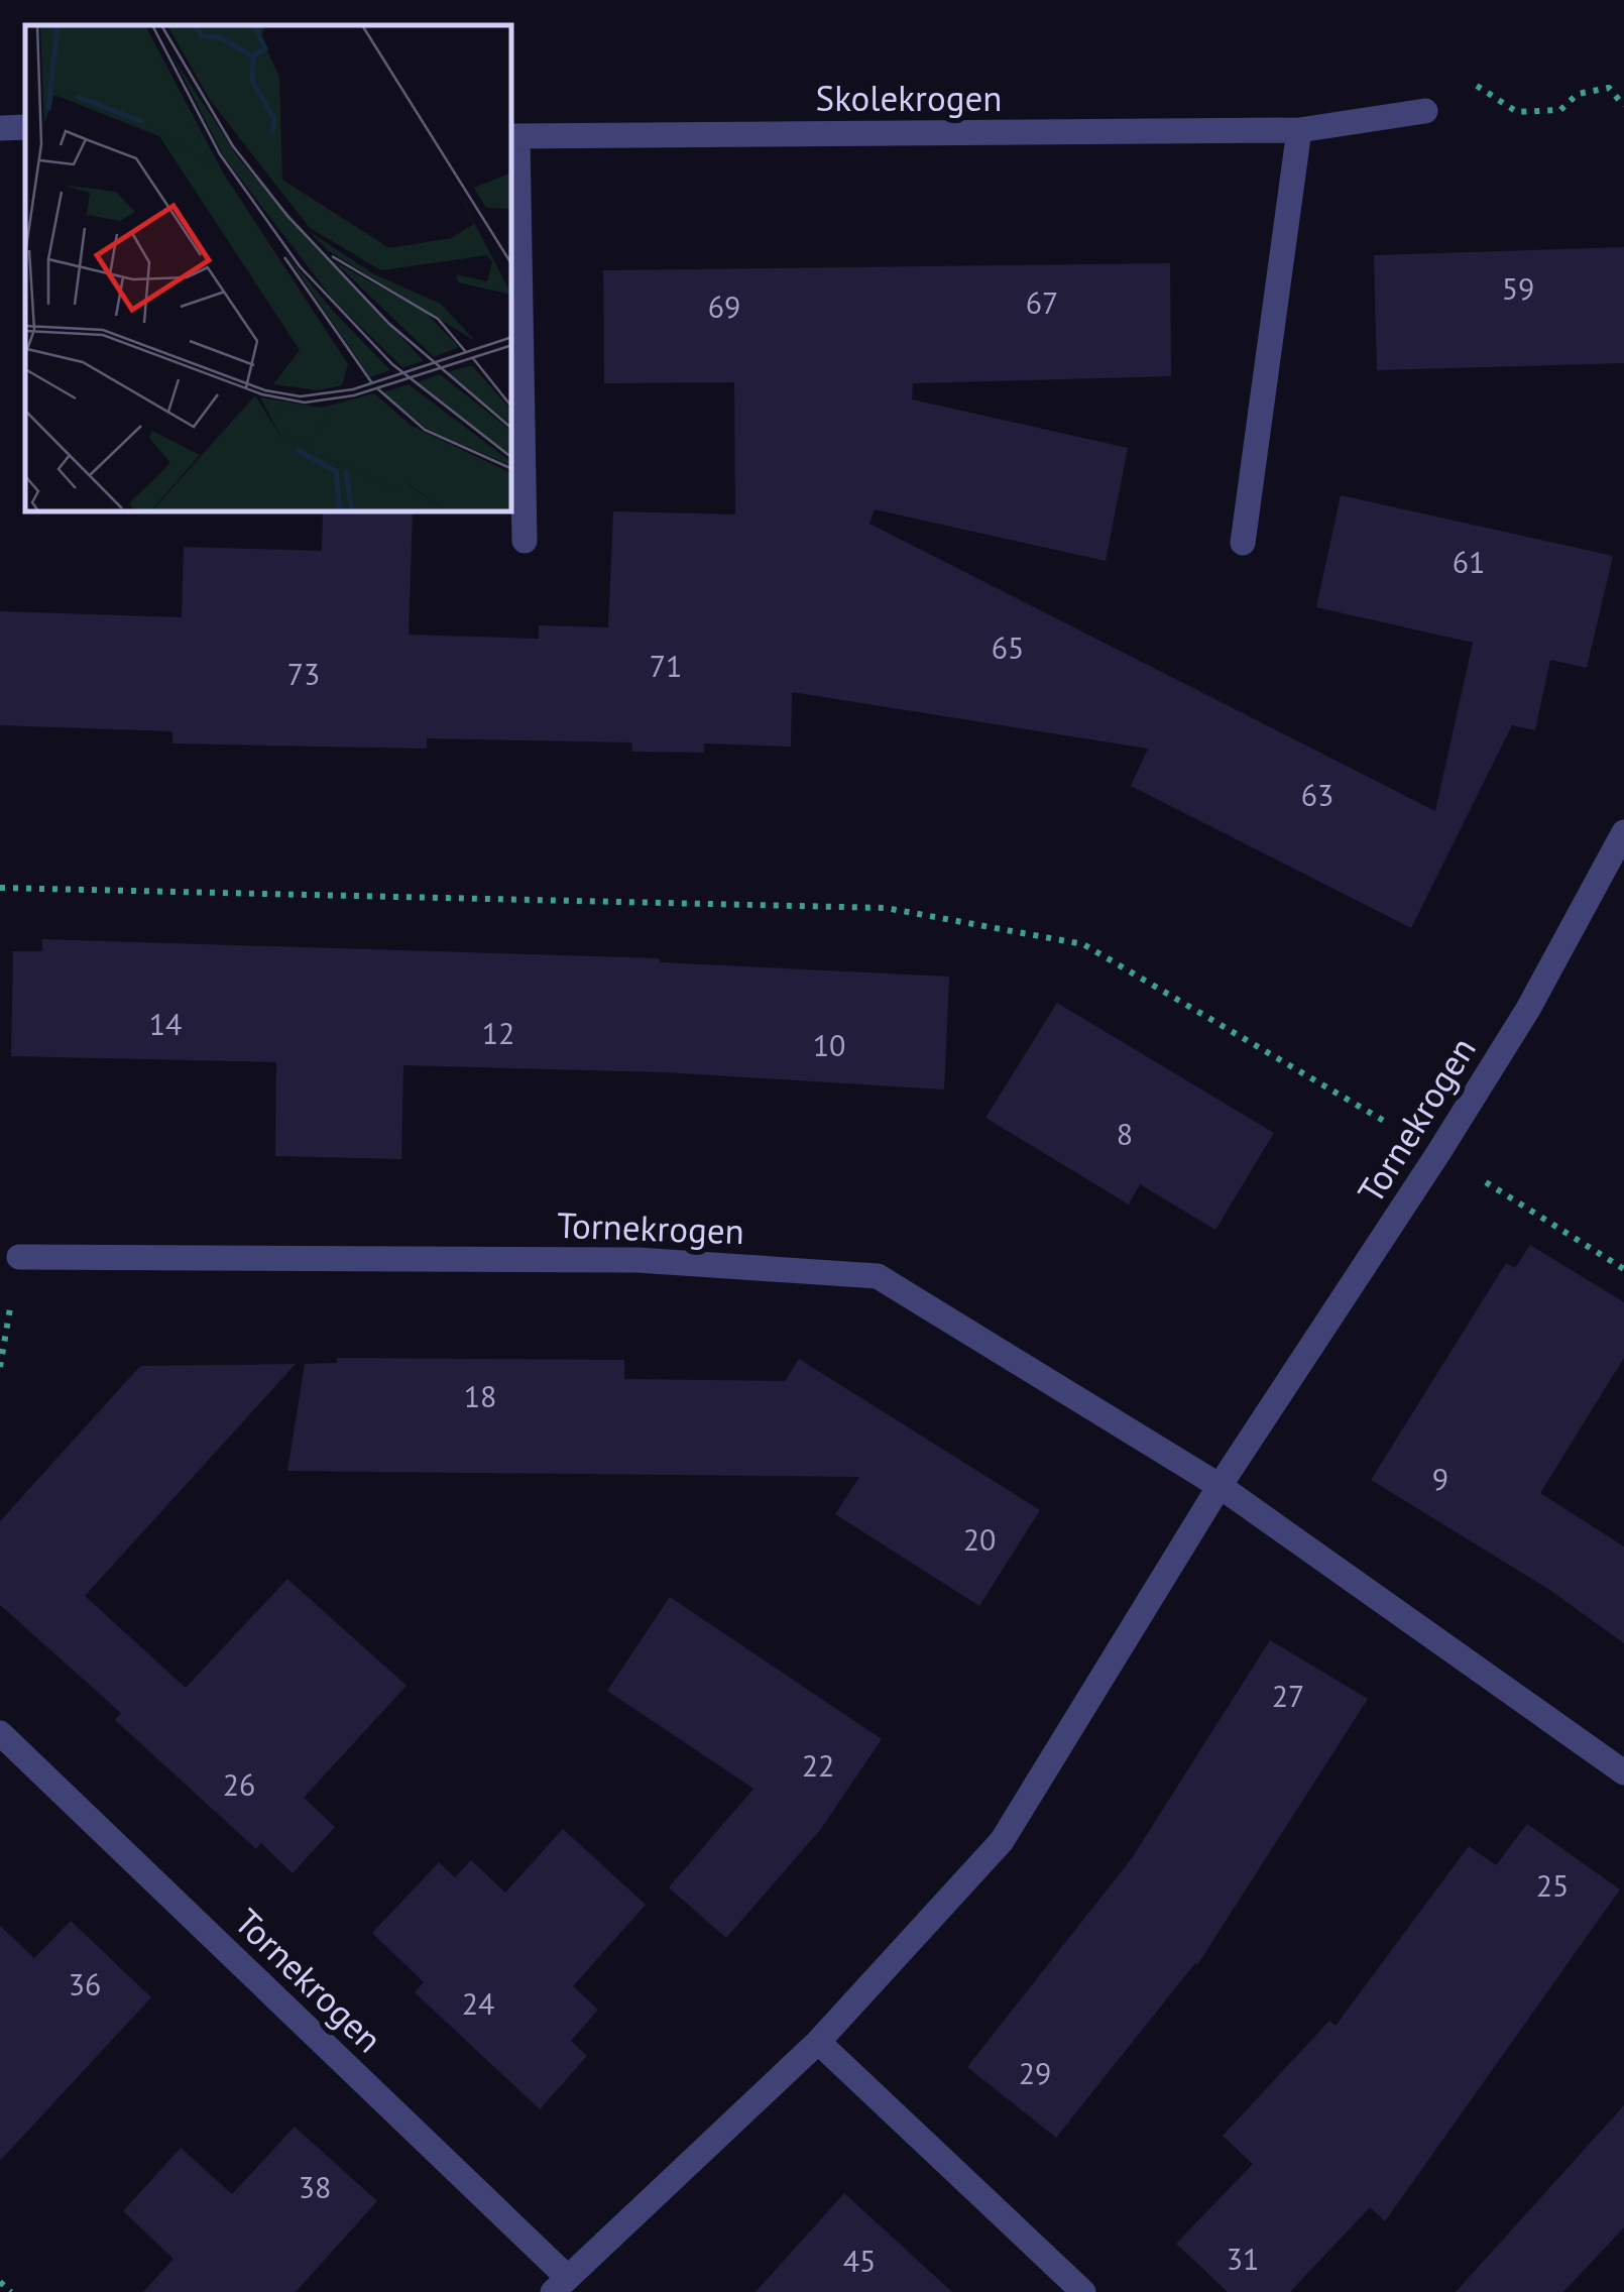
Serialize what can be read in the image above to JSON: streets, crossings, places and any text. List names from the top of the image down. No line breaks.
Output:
{"streets":{"street":["Skolekrogen","Tornekrogen"]},"house_numbers":["59","67","69","61","65","71","73","63","14","12","10","8","18","9","20","27","22","26","25","36","24","29","38","31","45"]}
